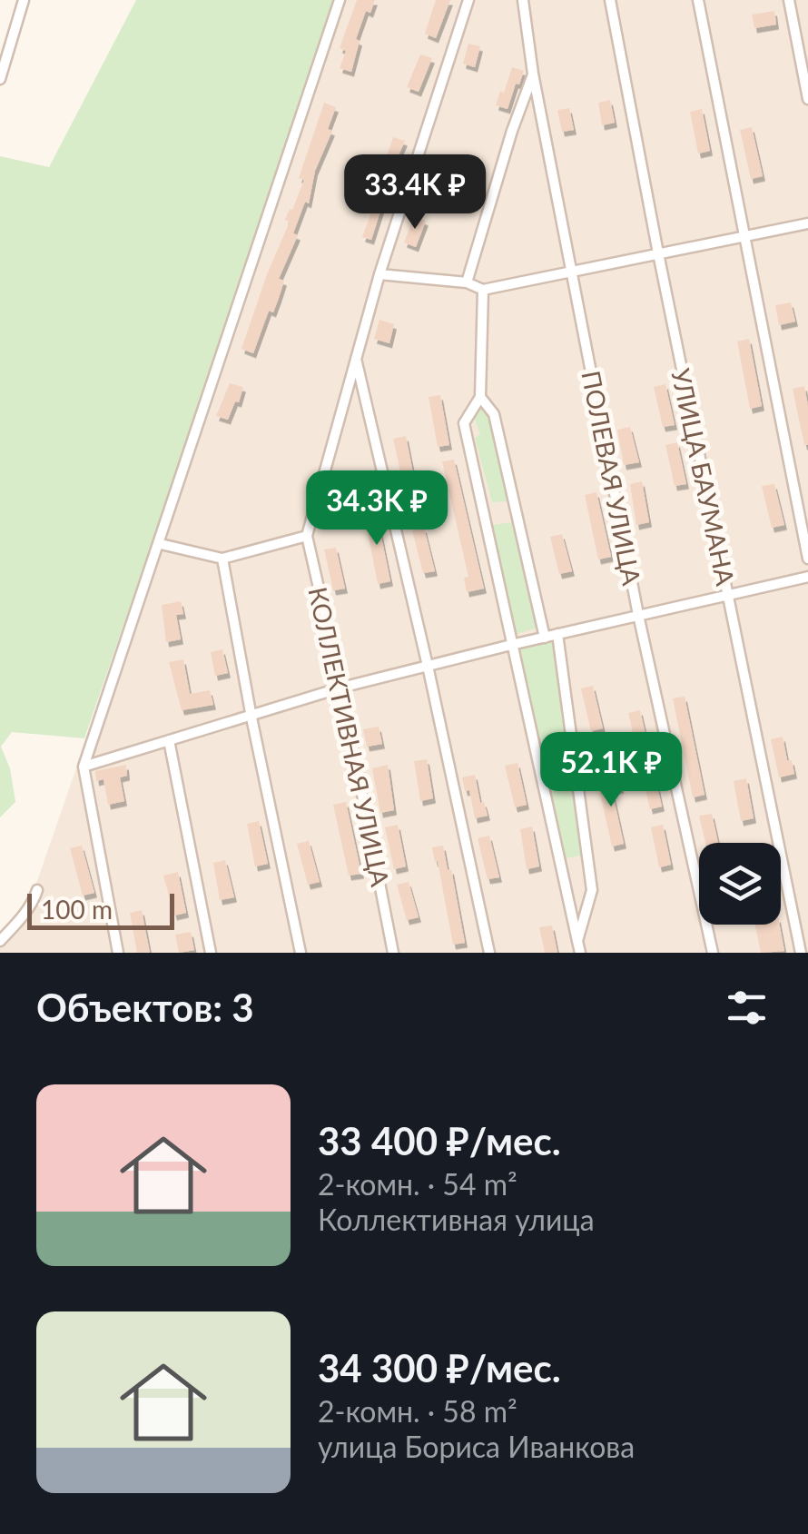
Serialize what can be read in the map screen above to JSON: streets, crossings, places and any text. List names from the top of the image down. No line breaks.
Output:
{"streets":{"street":["УЛИЦА БАУМАНА","ПОЛЕВАЯ УЛИЦА","КОЛЛЕКТИВНАЯ УЛИЦА"]},"scale_bar":"100 m","page":{"price":["33.4K ₽","34.3K ₽","52.1K ₽"],"scale":"100 m","heading":"Объектов: 3","list":[{"name":"33 400 ₽/мес.","note":"2-комн. · 54 m² · Коллективная улица"},{"name":"34 300 ₽/мес.","note":"2-комн. · 58 m² · улица Бориса Иванкова"}]}}
